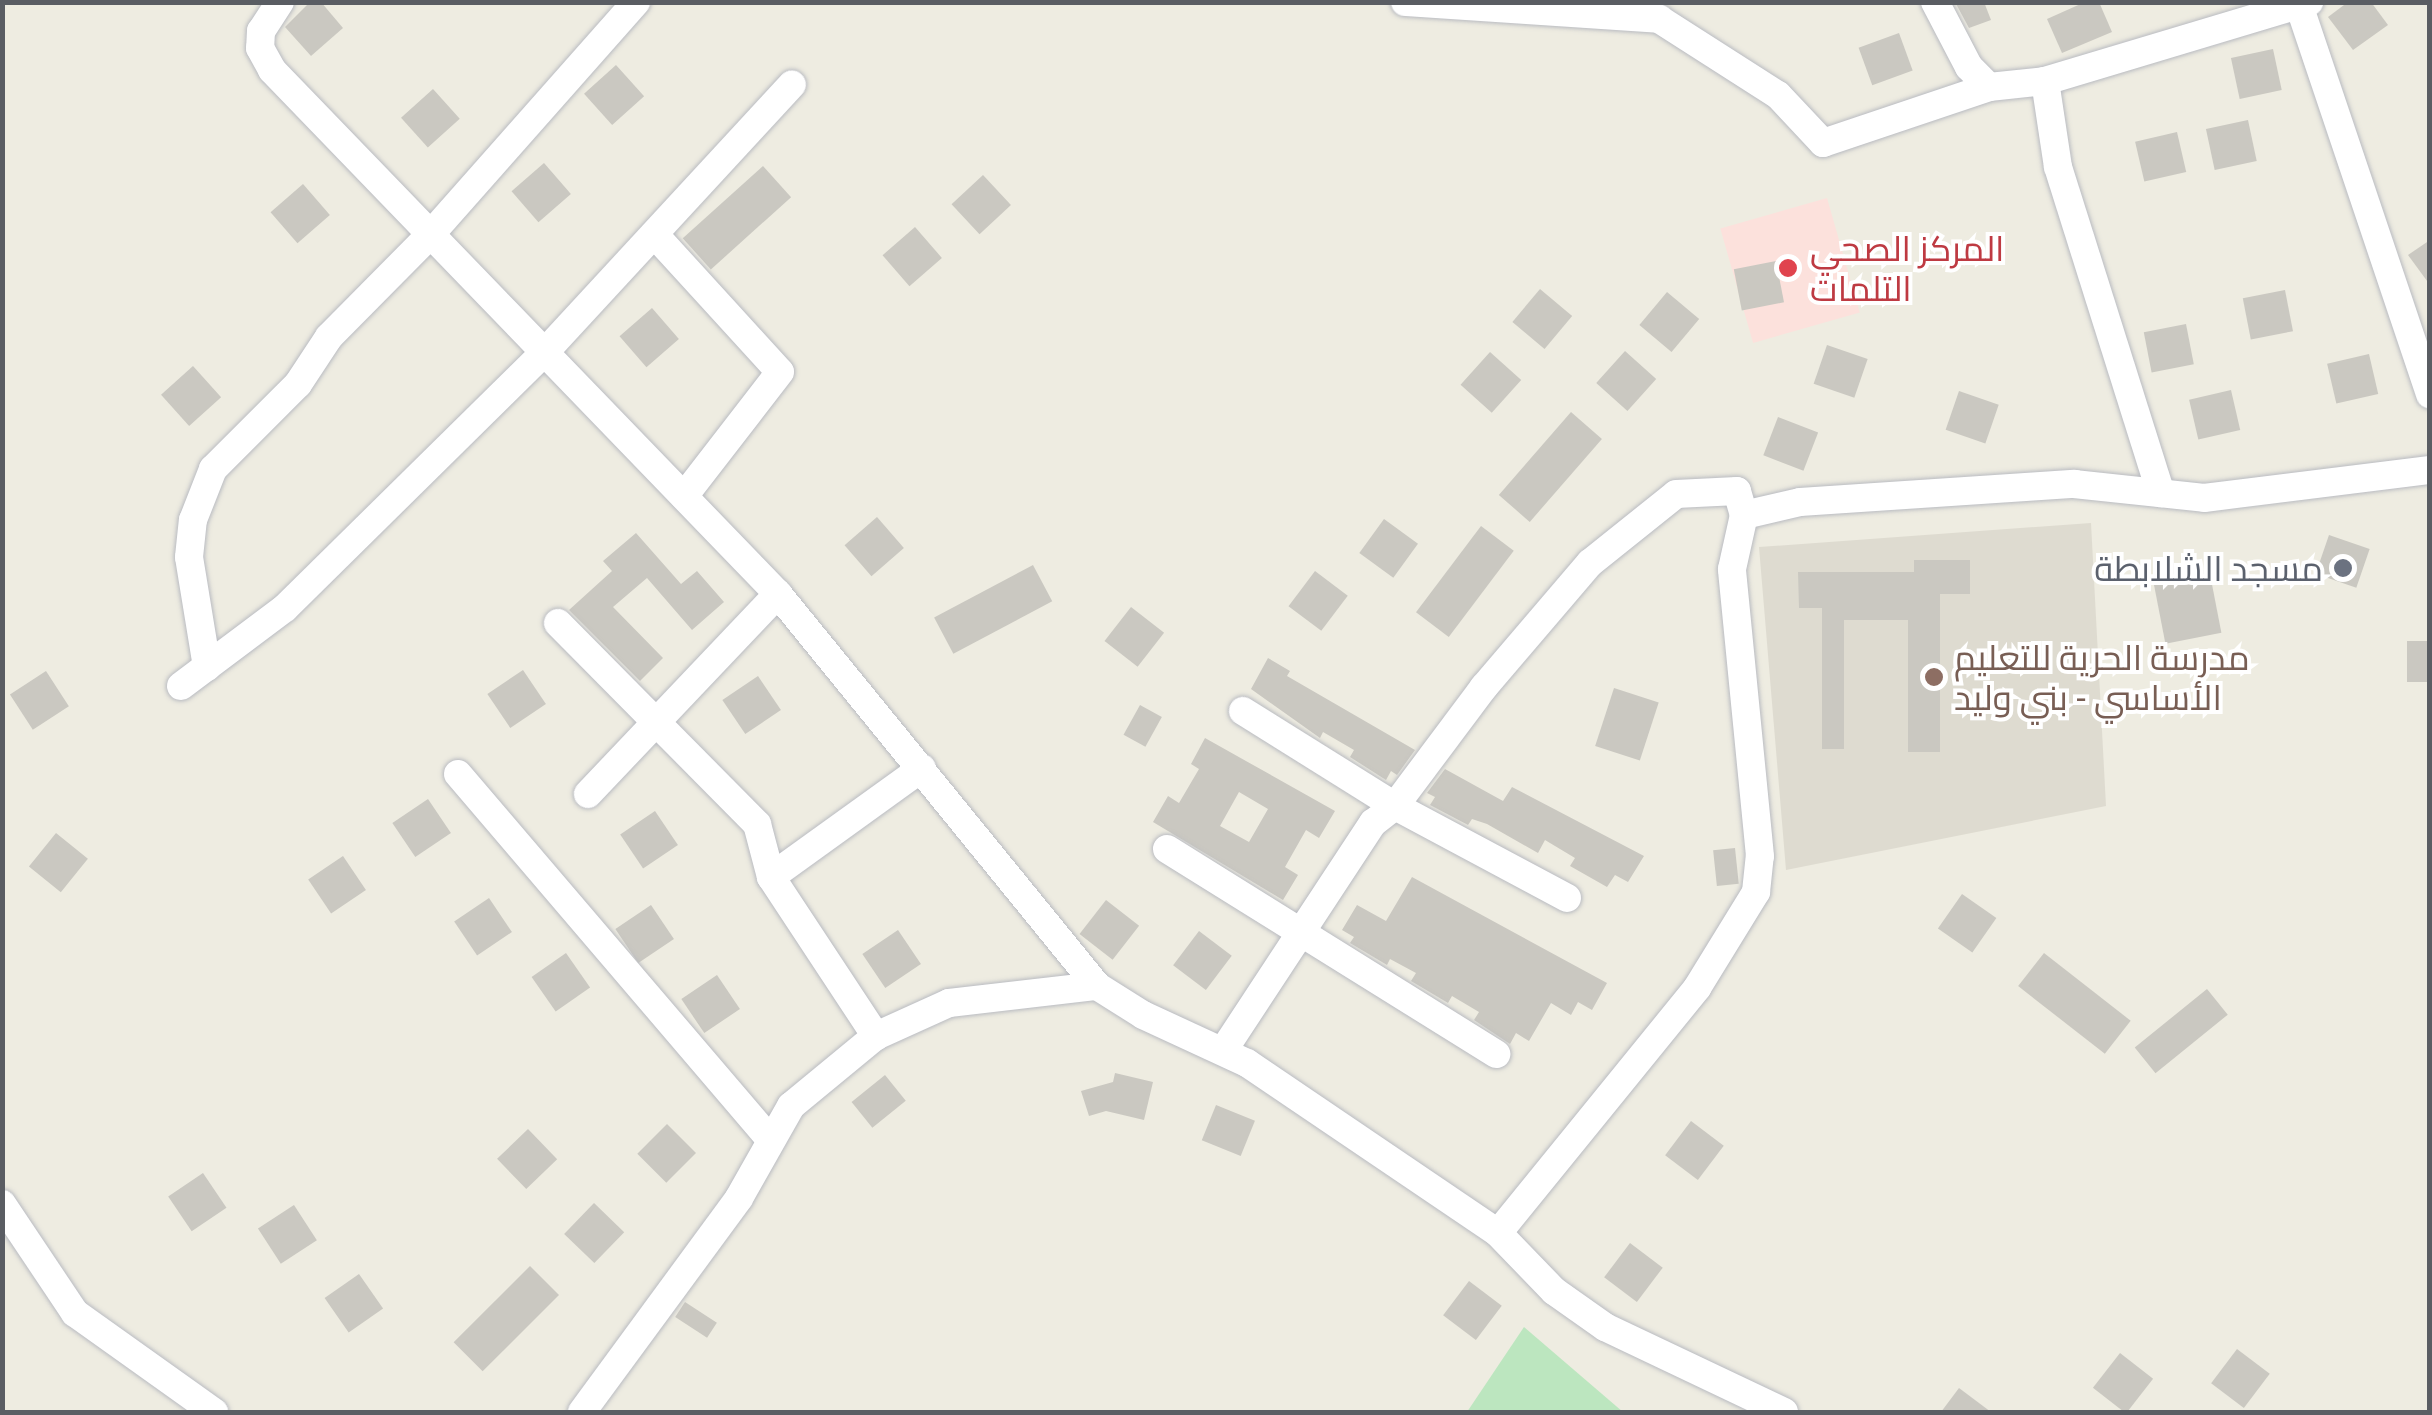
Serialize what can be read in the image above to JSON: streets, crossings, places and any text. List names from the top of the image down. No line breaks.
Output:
{"places":["المركز الصحي التلمات","مسجد الشلابطة","مدرسة الحرية للتعليم الأساسي - بني وليد"]}
